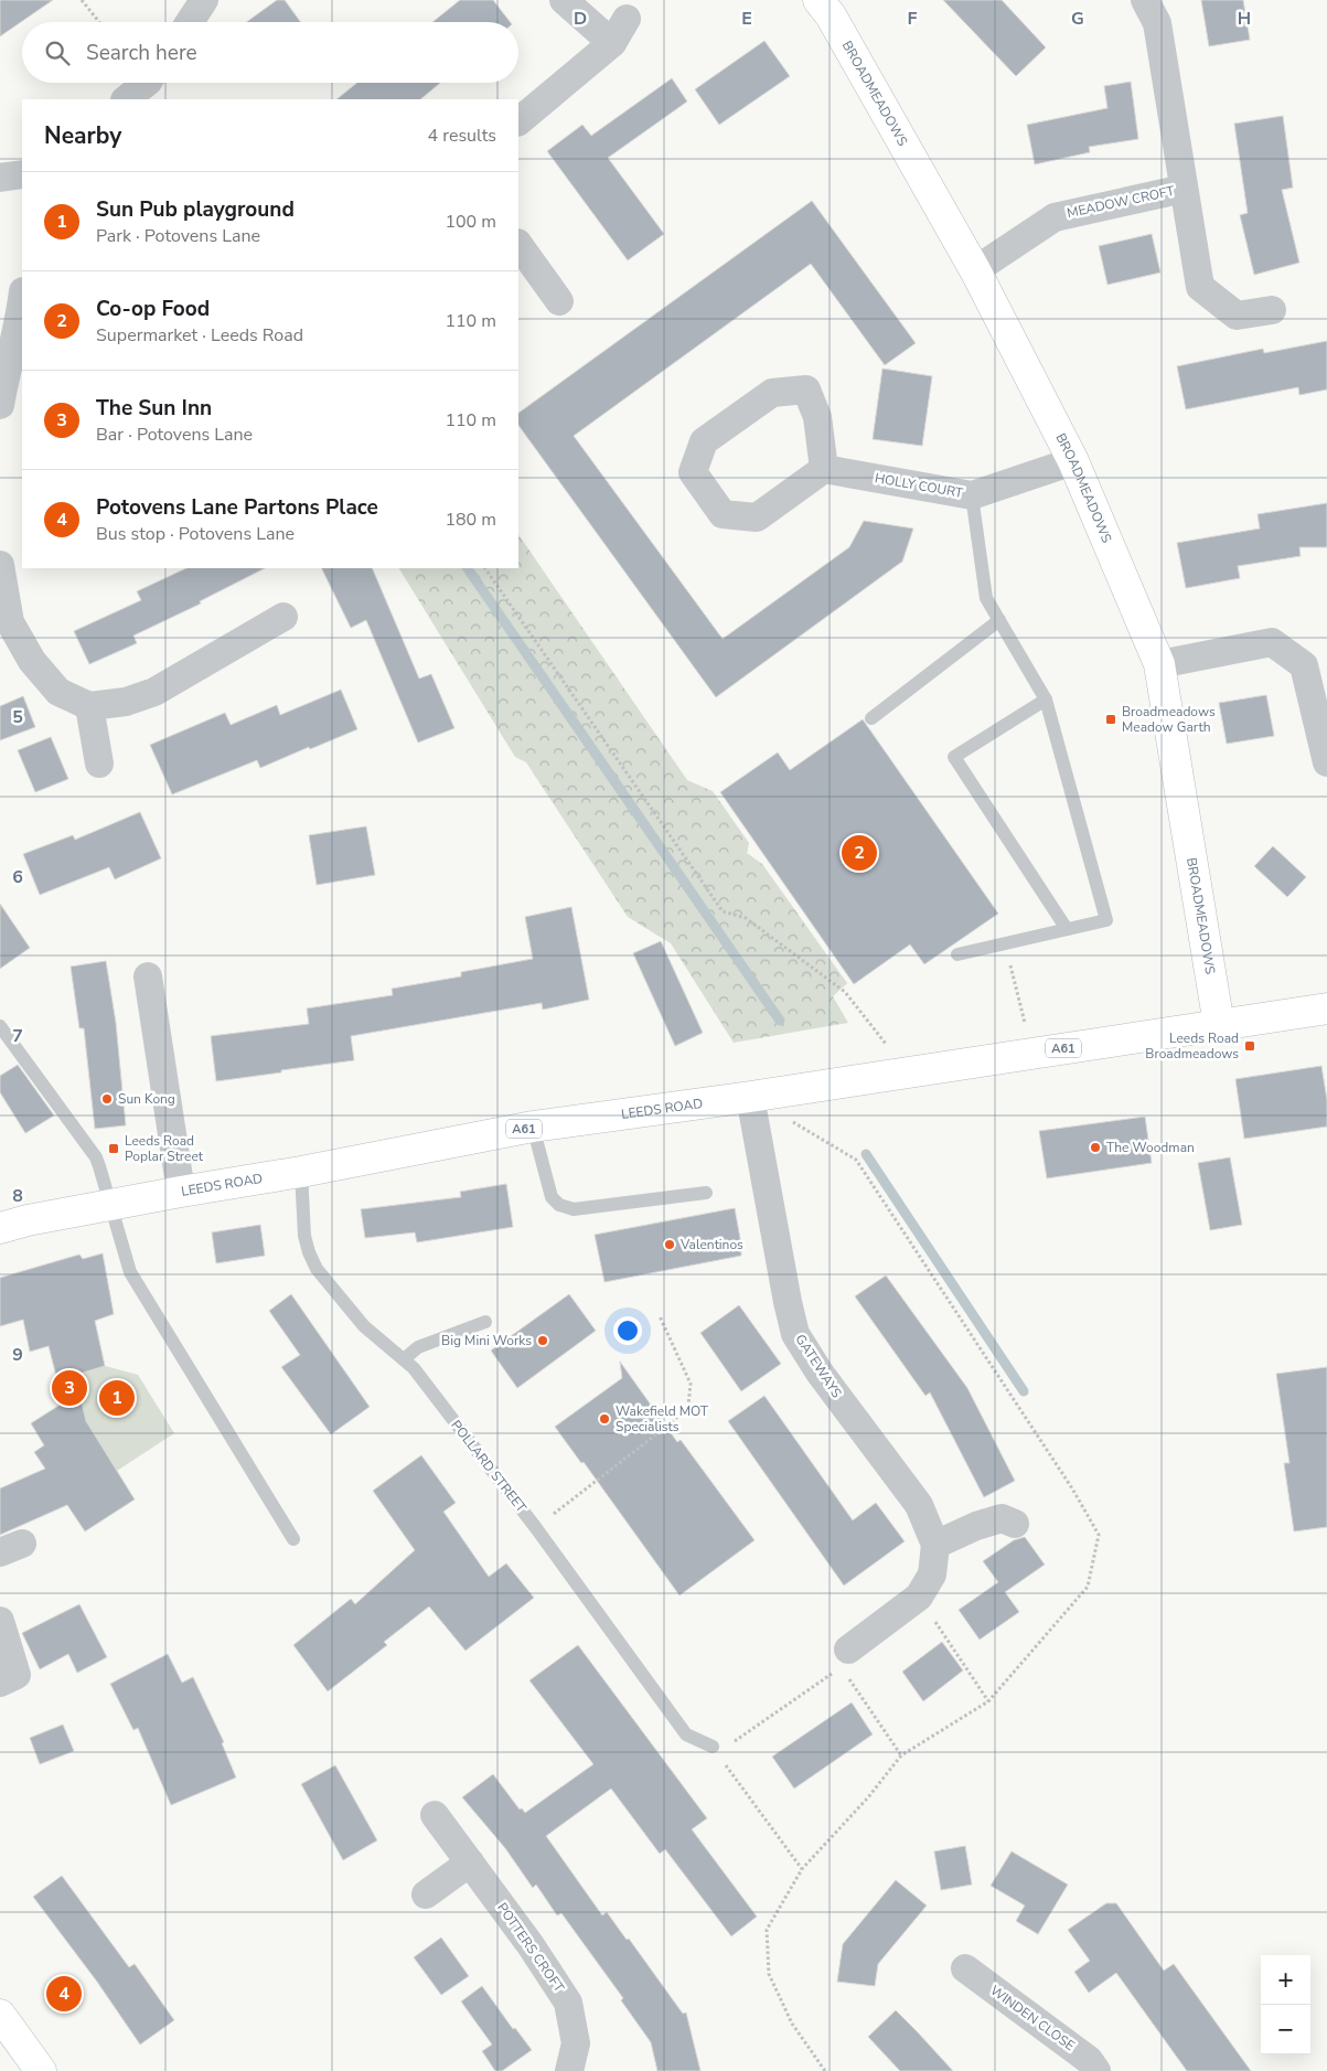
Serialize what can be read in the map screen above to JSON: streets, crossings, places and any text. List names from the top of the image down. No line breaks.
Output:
{"streets":{"main road":["BROADMEADOWS","A61","LEEDS ROAD"],"street":["MEADOW CROFT","HOLLY COURT","GATEWAYS","POTTERS CROFT","WINDEN CLOSE"],"lane":["POLLARD STREET"]},"crossings":[["BROADMEADOWS","MEADOW CROFT"],["BROADMEADOWS","HOLLY COURT"],["BROADMEADOWS","LEEDS ROAD"],["LEEDS ROAD","GATEWAYS"],["LEEDS ROAD","POLLARD STREET"]],"places":{"transit":["Broadmeadows Meadow Garth","Leeds Road Broadmeadows","Leeds Road Poplar Street"],"other":["Sun Kong","The Woodman","Valentinos","Big Mini Works","Wakefield MOT Specialists"]},"page":{"search":"Search here","heading":["Nearby","4 results"],"list":[{"mark":"1","name":"Sun Pub playground","note":"Park · Potovens Lane","value":"100 m"},{"mark":"2","name":"Co-op Food","note":"Supermarket · Leeds Road","value":"110 m"},{"mark":"3","name":"The Sun Inn","note":"Bar · Potovens Lane","value":"110 m"},{"mark":"4","name":"Potovens Lane Partons Place","note":"Bus stop · Potovens Lane","value":"180 m"}],"pins":["2","3","1","4"],"map_buttons":["+","−"]},"grid":{"columns":["D","E","F","G","H"],"rows":["5","6","7","8","9"]}}
